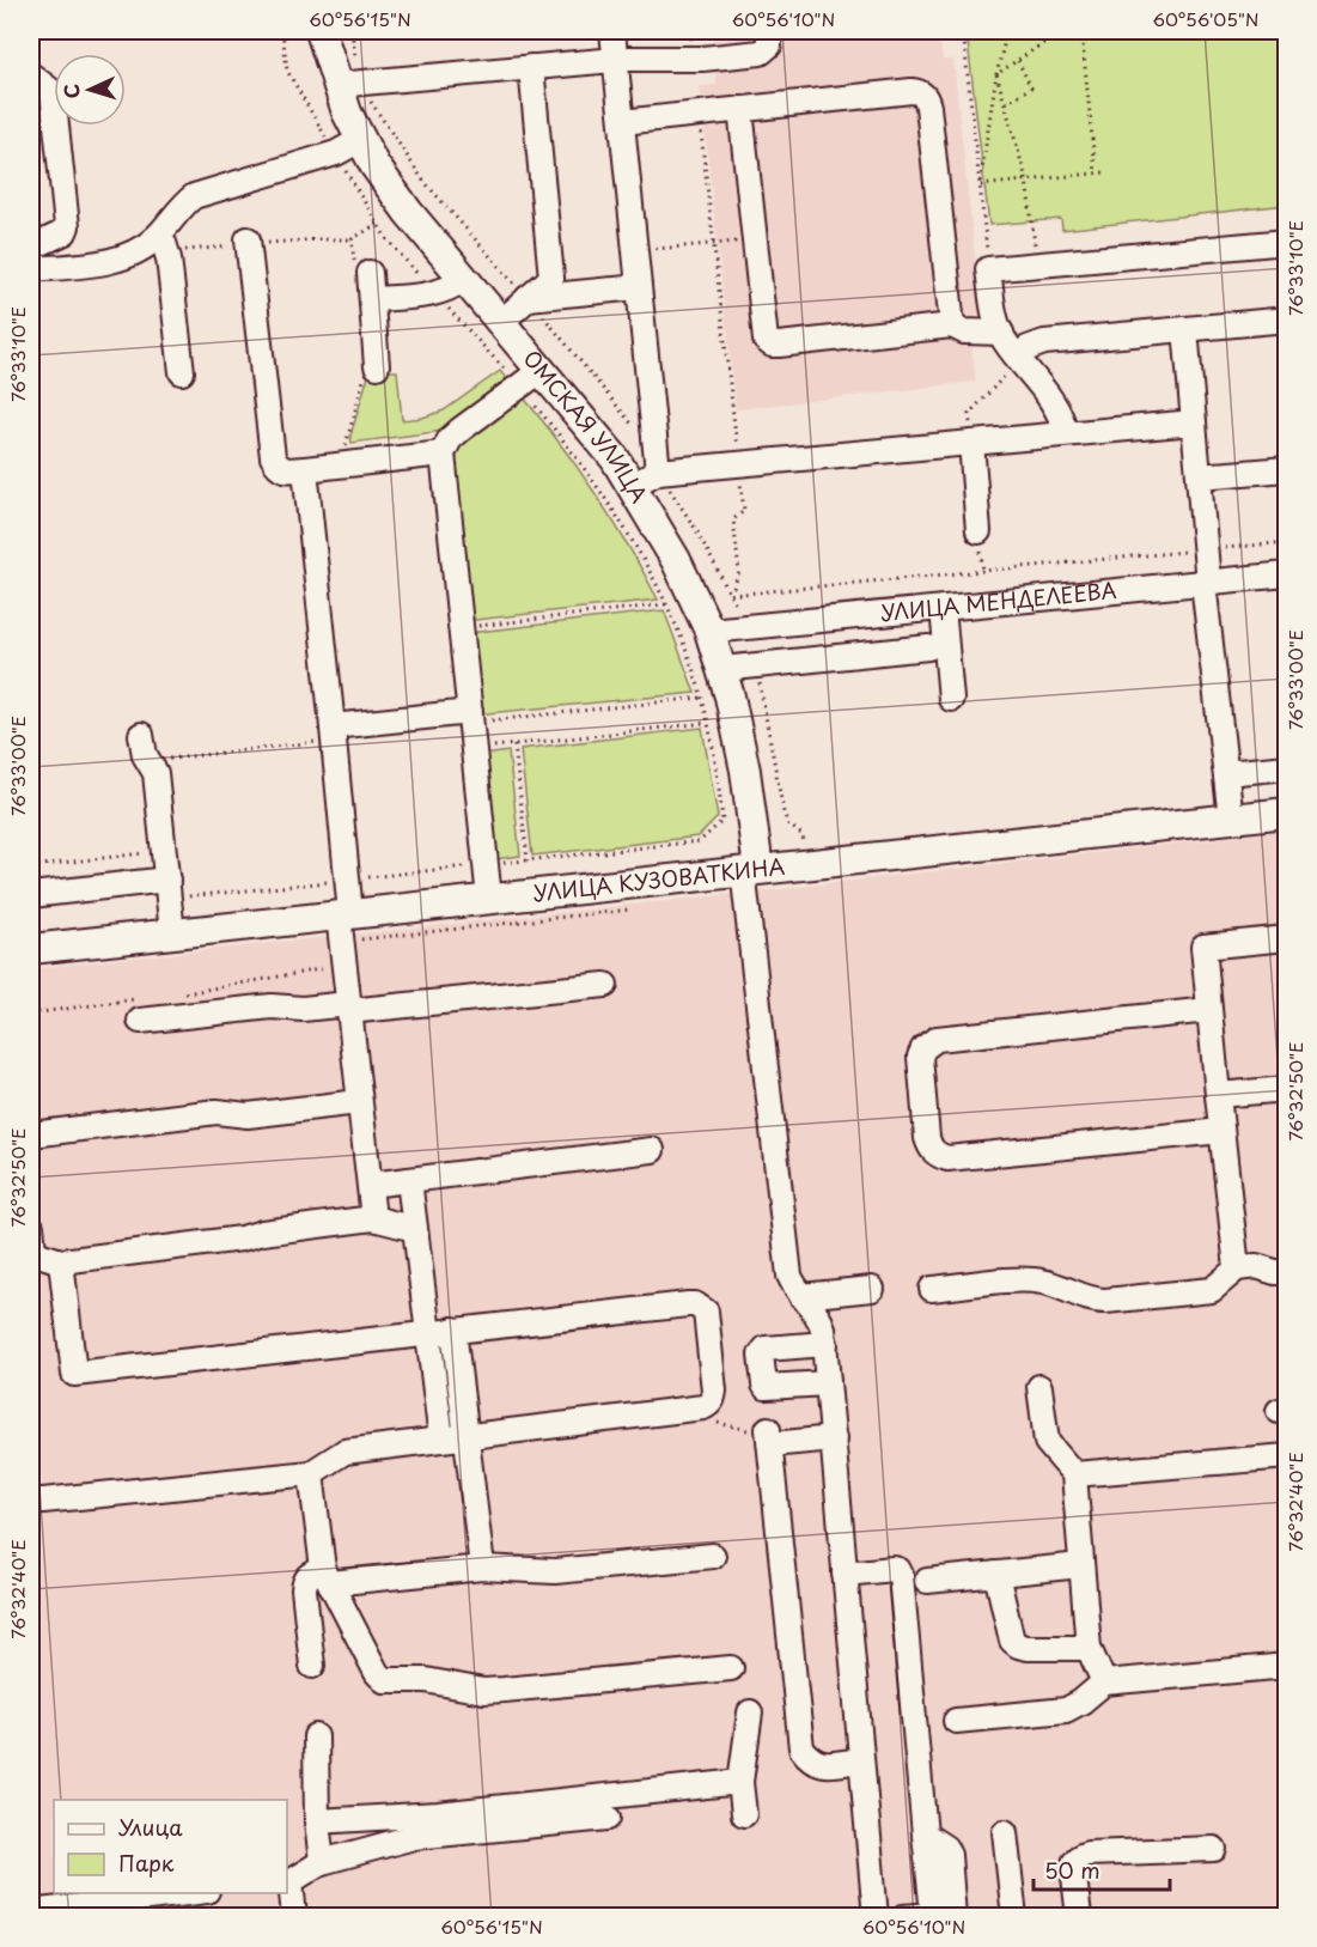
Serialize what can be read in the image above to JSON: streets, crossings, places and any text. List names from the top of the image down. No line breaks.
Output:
{"streets":{"main road":["ОМСКАЯ УЛИЦА","УЛИЦА КУЗОВАТКИНА"],"street":["УЛИЦА МЕНДЕЛЕЕВА"]},"crossings":[["ОМСКАЯ УЛИЦА","УЛИЦА МЕНДЕЛЕЕВА"],["ОМСКАЯ УЛИЦА","УЛИЦА КУЗОВАТКИНА"]],"legend":["Улица","Парк"],"scale_bar":"50 m","north":"left","coordinates":["60°56'15\"N","60°56'10\"N","60°56'05\"N","76°33'10\"E","76°33'00\"E","76°32'50\"E","76°32'40\"E"]}
